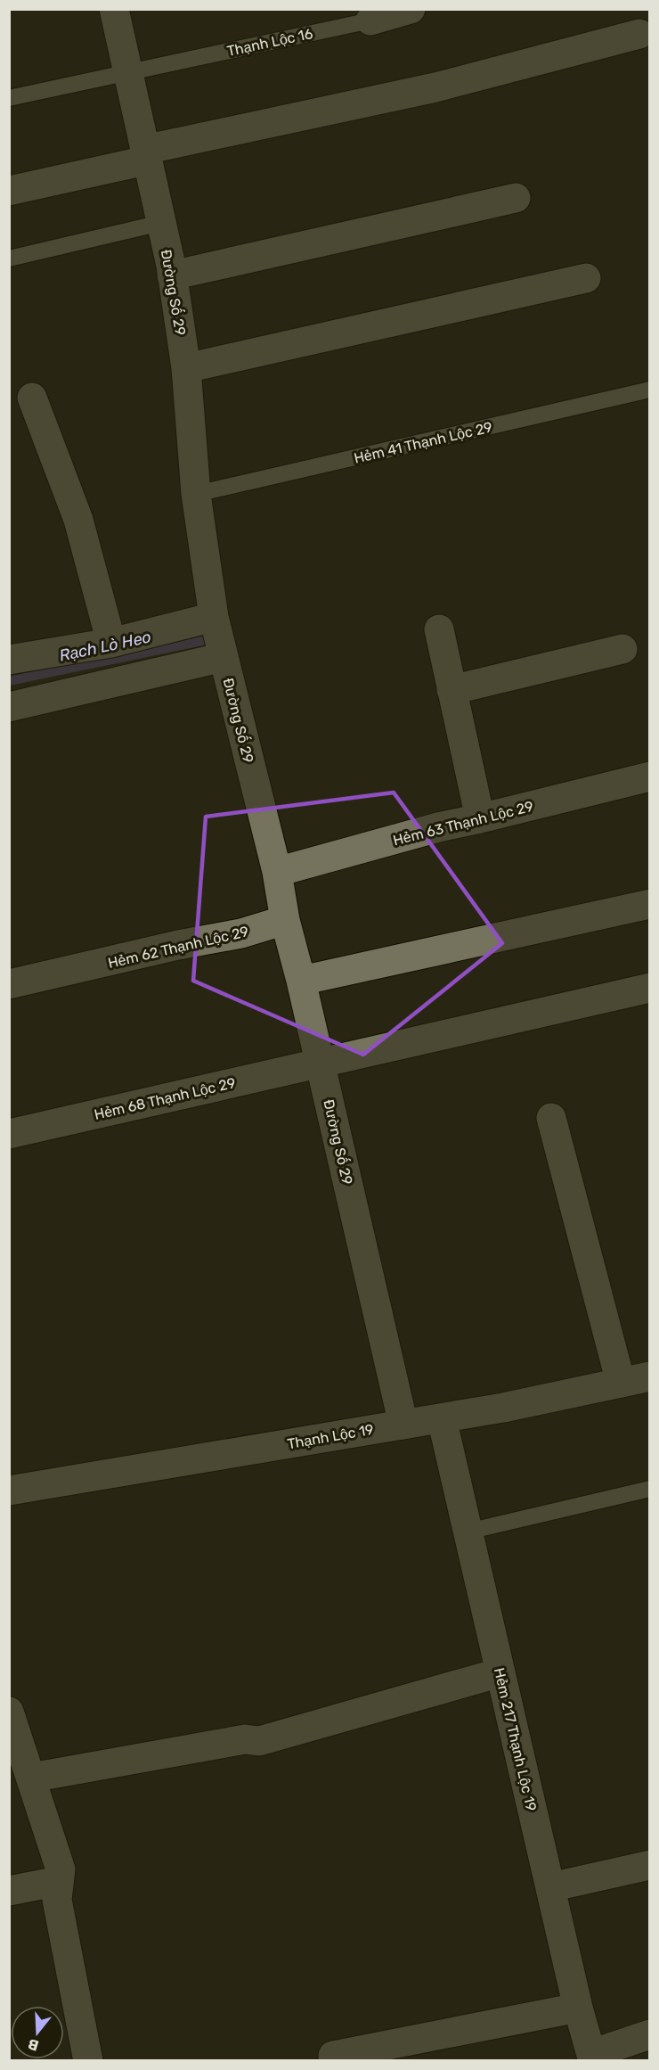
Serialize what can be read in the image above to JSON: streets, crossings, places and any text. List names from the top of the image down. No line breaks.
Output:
{"streets":{"street":["Thạnh Lộc 16","Đường Số 29","Hẻm 63 Thạnh Lộc 29","Hẻm 62 Thạnh Lộc 29","Hẻm 68 Thạnh Lộc 29","Thạnh Lộc 19","Hẻm 217 Thạnh Lộc 19"],"lane":["Hẻm 41 Thạnh Lộc 29"]},"crossings":[["Thạnh Lộc 16","Đường Số 29"],["Đường Số 29","Hẻm 41 Thạnh Lộc 29"],["Đường Số 29","Hẻm 63 Thạnh Lộc 29"],["Đường Số 29","Hẻm 62 Thạnh Lộc 29"],["Đường Số 29","Hẻm 68 Thạnh Lộc 29"],["Đường Số 29","Thạnh Lộc 19"],["Thạnh Lộc 19","Hẻm 217 Thạnh Lộc 19"]],"water":["Rạch Lò Heo"],"north":"bottom"}
